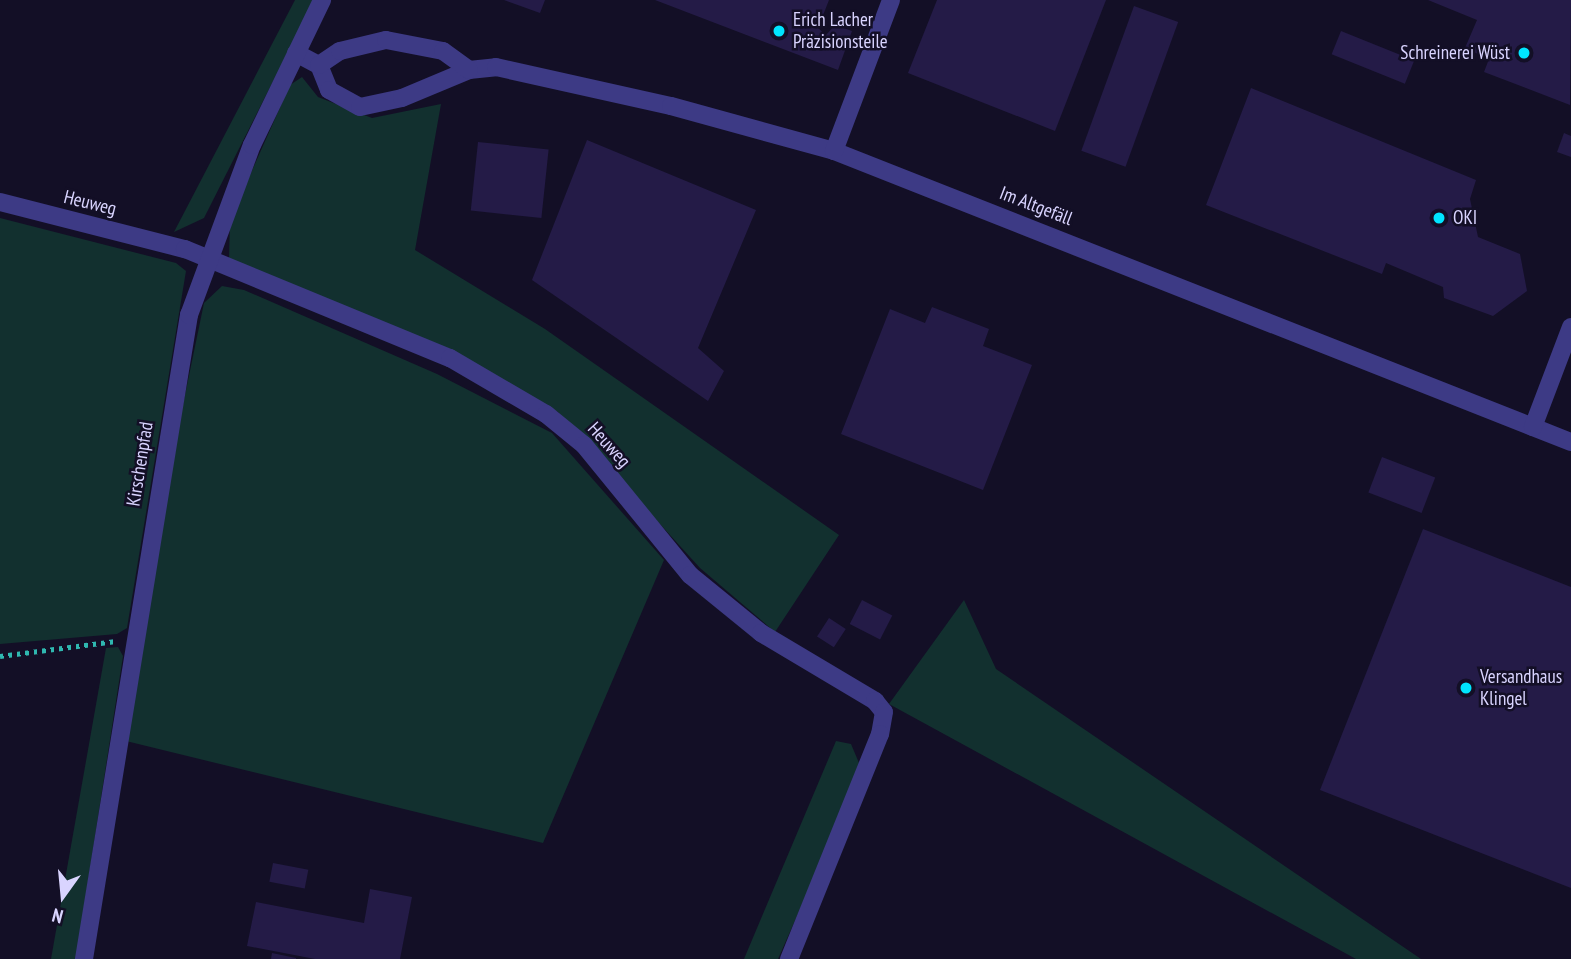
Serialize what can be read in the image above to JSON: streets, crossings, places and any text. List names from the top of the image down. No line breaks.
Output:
{"streets":{"street":["Heuweg","Im Altgefäll","Kirschenpfad"]},"crossings":[["Heuweg","Kirschenpfad"]],"places":["Erich Lacher Präzisionsteile","Schreinerei Wüst","OKI","Versandhaus Klingel"],"north":"bottom"}
